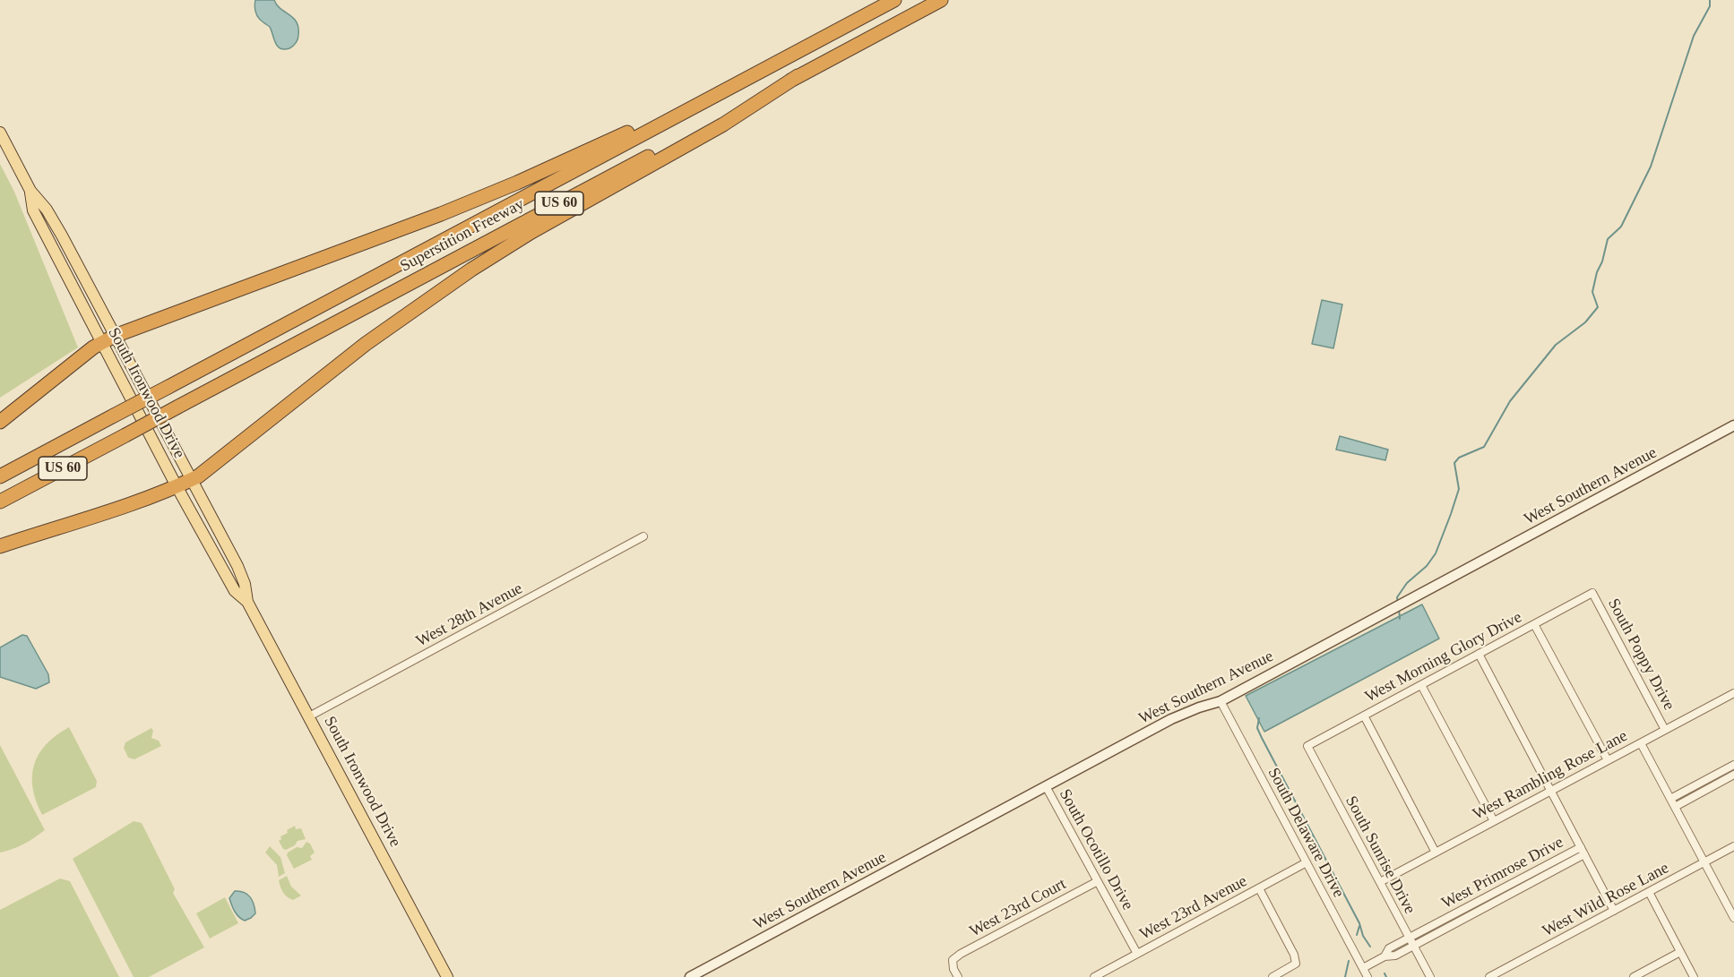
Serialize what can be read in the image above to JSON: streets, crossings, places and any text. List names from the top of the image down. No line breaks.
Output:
{"streets":{"highway":["US 60","Superstition Freeway"],"main road":["South Ironwood Drive","West Southern Avenue"],"street":["West 28th Avenue","South Poppy Drive","West Morning Glory Drive","West Rambling Rose Lane","South Delaware Drive","South Ocotillo Drive","South Sunrise Drive","West Primrose Drive","West Wild Rose Lane","West 23rd Court","West 23rd Avenue"]},"crossings":[["South Ironwood Drive","West 28th Avenue"],["West Southern Avenue","South Delaware Drive"],["West Southern Avenue","South Ocotillo Drive"],["South Poppy Drive","West Morning Glory Drive"],["South Poppy Drive","West Rambling Rose Lane"],["West Morning Glory Drive","South Sunrise Drive"],["West Rambling Rose Lane","South Sunrise Drive"],["South Delaware Drive","West Primrose Drive"],["South Delaware Drive","West 23rd Avenue"],["South Ocotillo Drive","West 23rd Court"],["South Ocotillo Drive","West 23rd Avenue"],["South Sunrise Drive","West Primrose Drive"]]}
